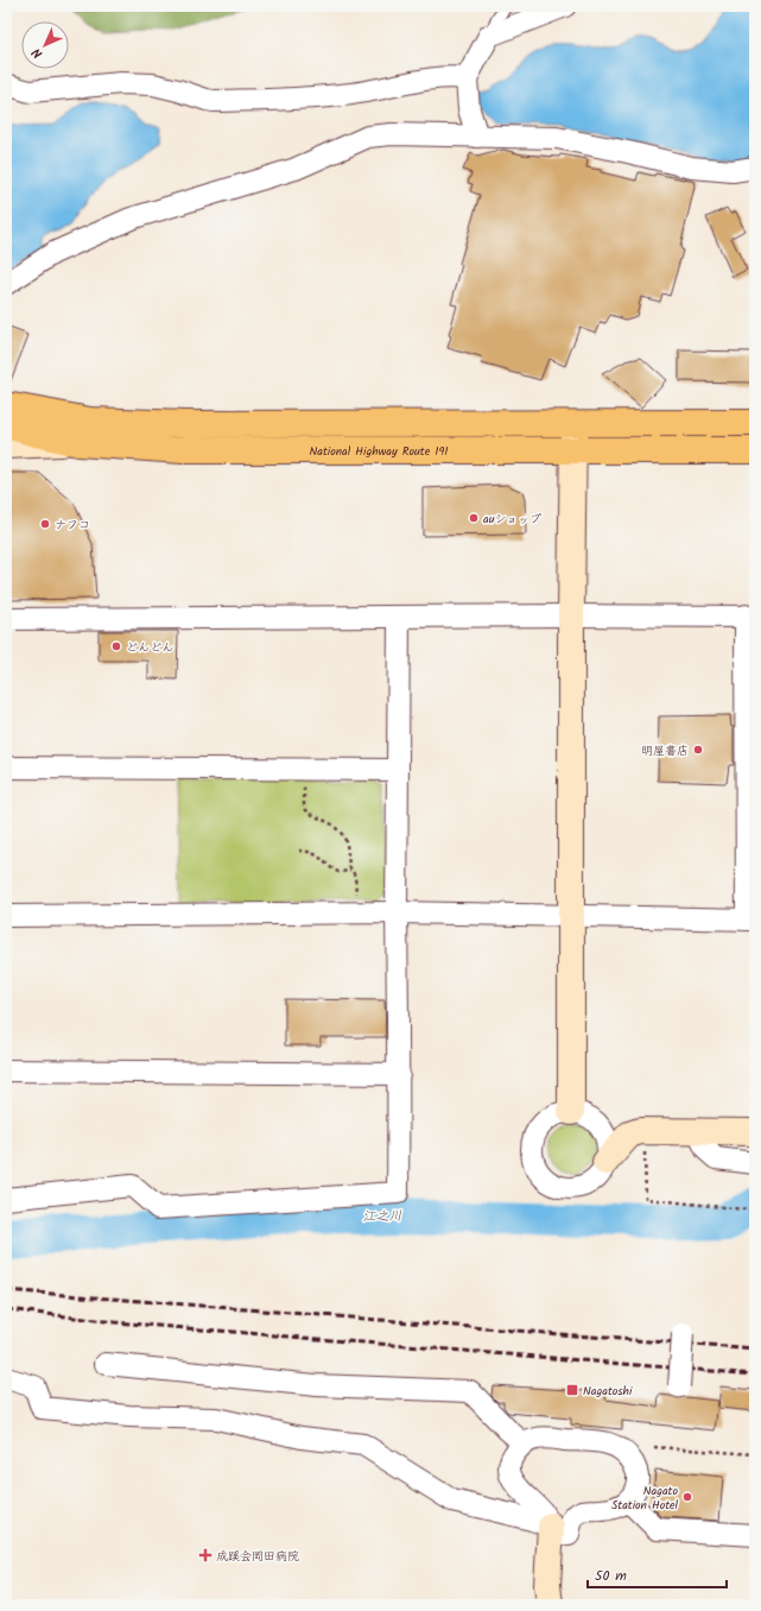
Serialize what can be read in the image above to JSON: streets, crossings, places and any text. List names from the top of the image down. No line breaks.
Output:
{"streets":{"highway":["National Highway Route 191"]},"water":["江之川"],"places":{"other":["auショップ","ナフコ","どんどん","明屋書店","Nagato Station Hotel"],"transit":["Nagatoshi"],"health":["成蹊会岡田病院"]},"scale_bar":"50 m","north":"bottom left"}
